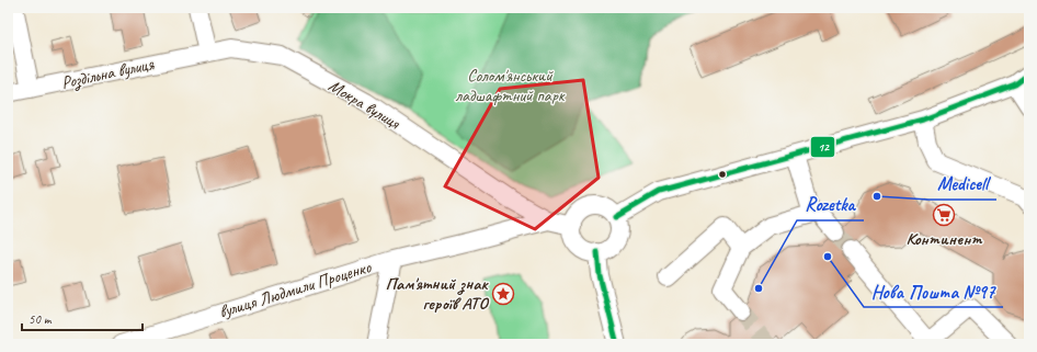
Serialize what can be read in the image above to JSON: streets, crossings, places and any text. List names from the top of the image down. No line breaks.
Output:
{"streets":{"street":["Роздільна вулиця","Мокра вулиця","вулиця Людмили Проценко"]},"crossings":[["Роздільна вулиця","Мокра вулиця"],["Мокра вулиця","вулиця Людмили Проценко"]],"parks":["Солом'янський ладшафтний парк"],"places":{"other":["Medicell","Нова Пошта №97","Rozetka"],"supermarket":["Континент"],"place":["Пам'ятний знак героїв АТО"]},"lines":["transit line 12"],"scale_bar":"50 m"}
